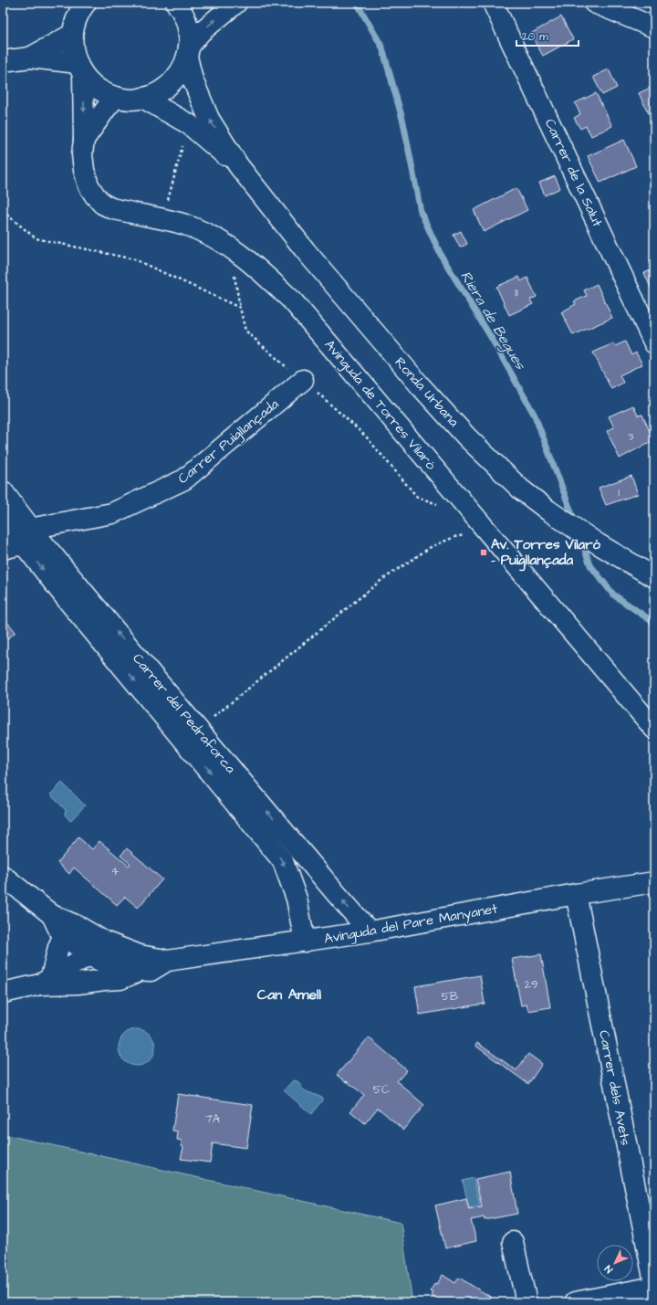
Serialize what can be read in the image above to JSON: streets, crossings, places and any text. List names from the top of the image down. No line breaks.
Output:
{"streets":{"street":["Carrer de la Salut","Ronda Urbana","Avinguda de Torres Vilaró","Carrer Puigllançada","Carrer del Pedraforca","Avinguda del Pare Manyanet","Carrer dels Avets"]},"crossings":[["Carrer Puigllançada","Carrer del Pedraforca"],["Carrer del Pedraforca","Avinguda del Pare Manyanet"],["Avinguda del Pare Manyanet","Carrer dels Avets"]],"districts":["Can Amell"],"water":["Riera de Begues"],"places":{"transit":["Av. Torres Vilaró - Puigllançada"]},"house_numbers":["11","3","1","4","29","5B","5C","7A"],"scale_bar":"20 m","north":"bottom left"}
